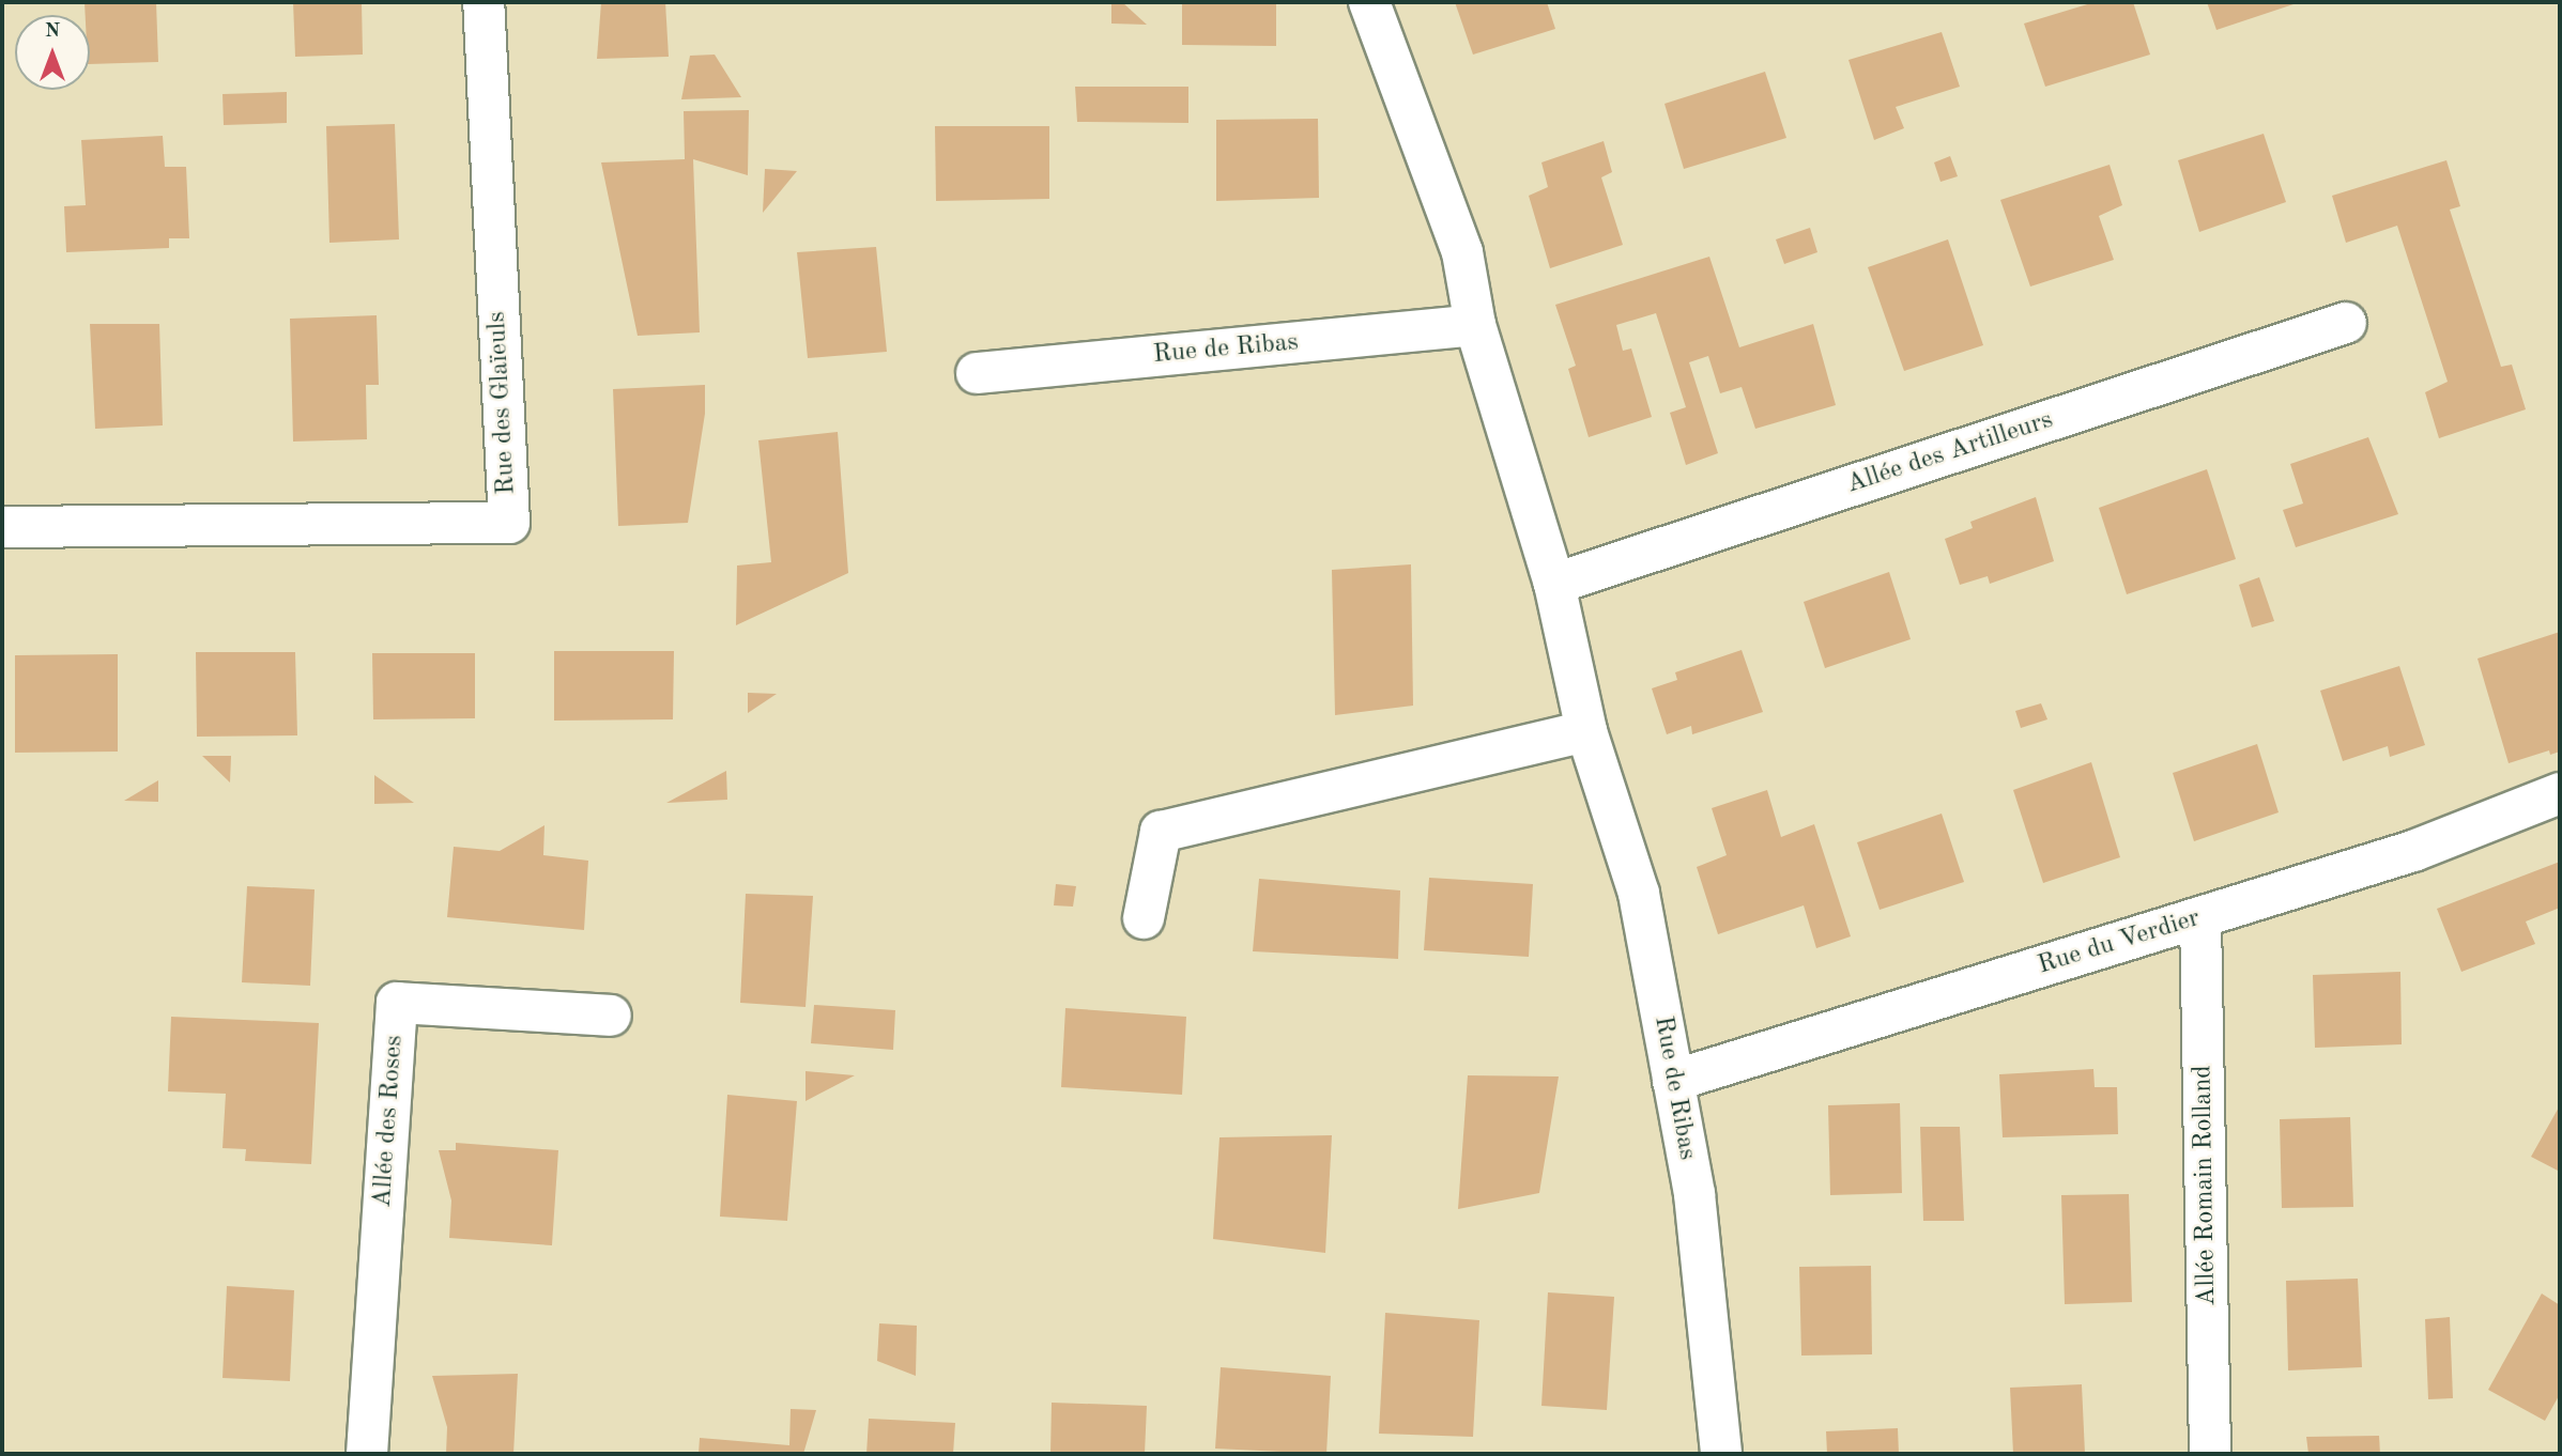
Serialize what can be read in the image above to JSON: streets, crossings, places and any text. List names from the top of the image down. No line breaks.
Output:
{"streets":{"street":["Rue de Ribas","Rue des Glaïeuls","Allée des Artilleurs","Rue du Verdier","Allée des Roses","Allée Romain Rolland"]},"crossings":[["Rue de Ribas","Allée des Artilleurs"],["Rue de Ribas","Rue du Verdier"],["Rue du Verdier","Allée Romain Rolland"]],"north":"top"}
